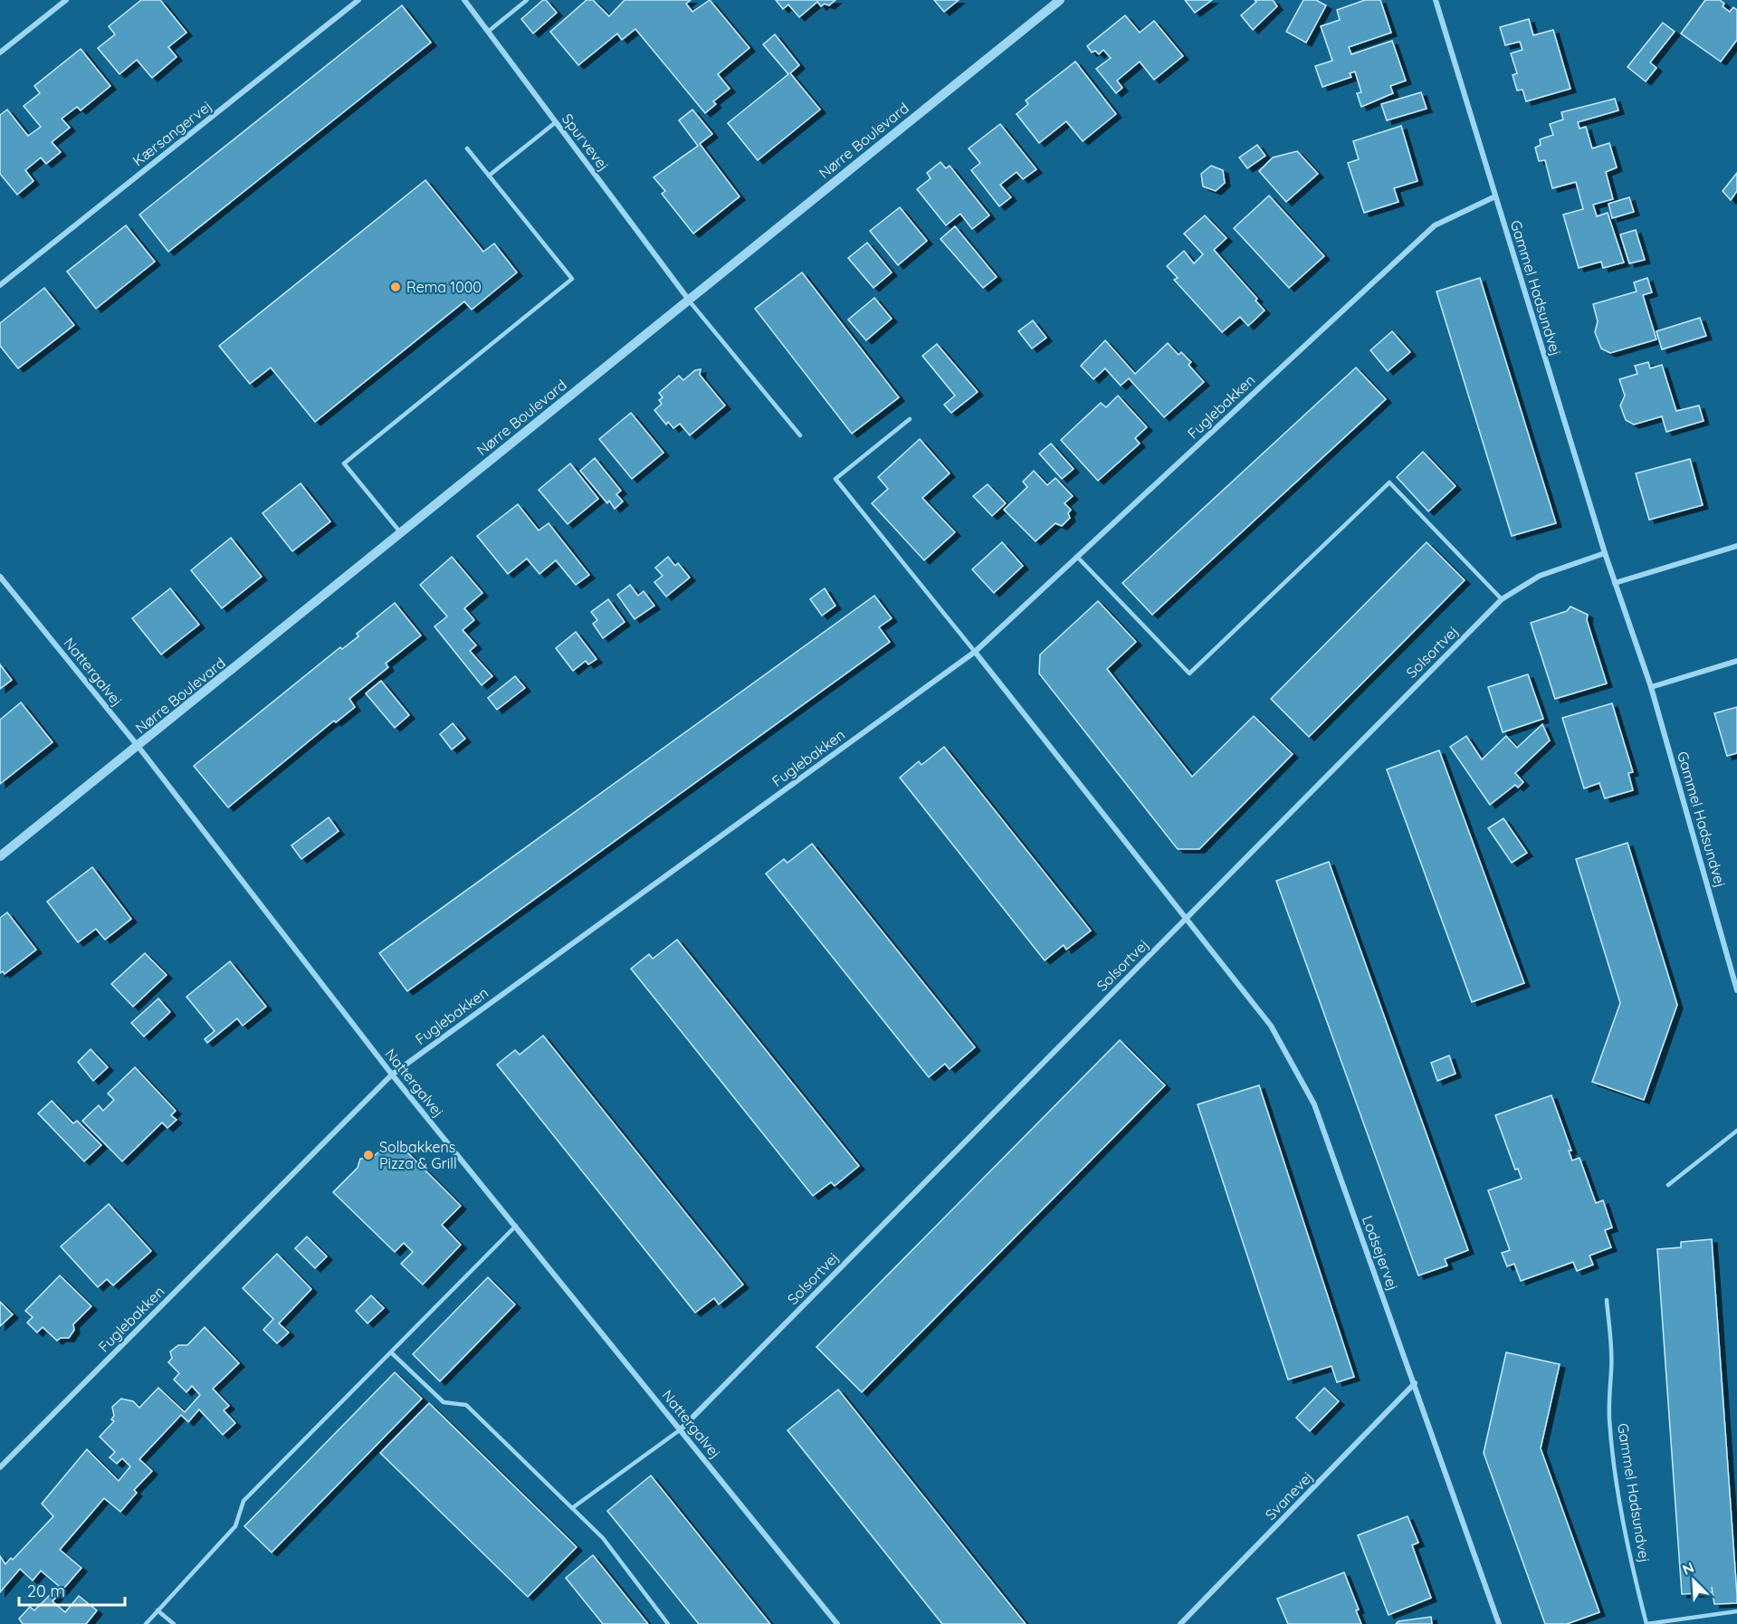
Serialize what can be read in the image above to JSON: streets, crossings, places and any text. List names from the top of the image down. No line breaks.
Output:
{"streets":{"street":["Kærsangervej","Nørre Boulevard","Spurvevej","Gammel Hadsundvej","Fuglebakken","Solsortvej","Nattergalvej","Lodsejervej","Svanevej"]},"crossings":[["Nørre Boulevard","Spurvevej"],["Nørre Boulevard","Nattergalvej"],["Gammel Hadsundvej","Fuglebakken"],["Gammel Hadsundvej","Solsortvej"],["Fuglebakken","Nattergalvej"],["Solsortvej","Nattergalvej"],["Solsortvej","Lodsejervej"],["Lodsejervej","Svanevej"]],"places":["Rema 1000","Solbakkens Pizza & Grill"],"scale_bar":"20 m","north":"top left"}
